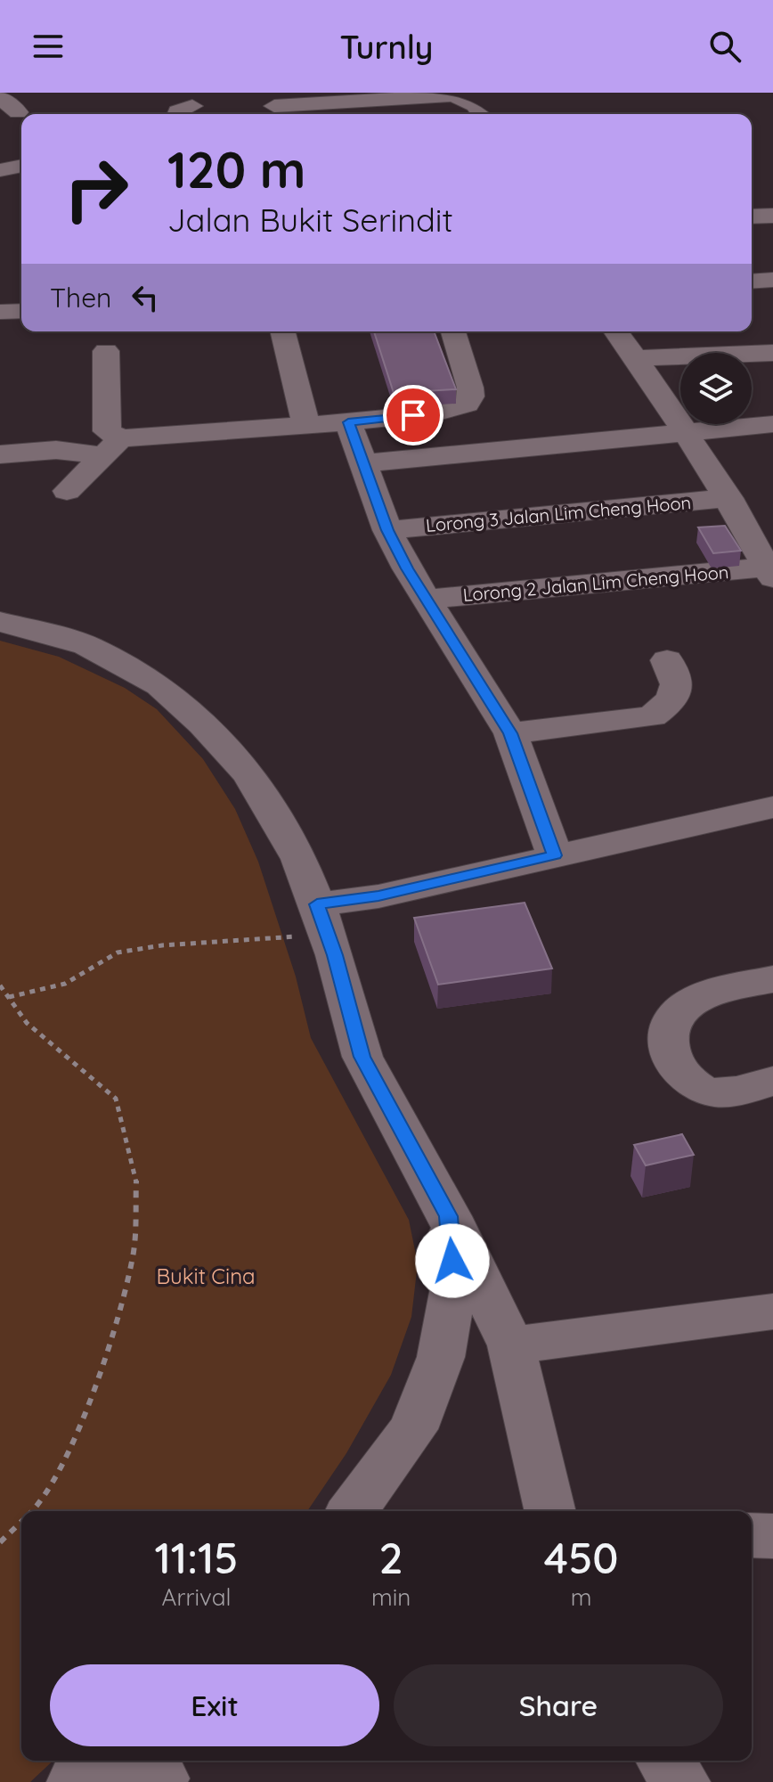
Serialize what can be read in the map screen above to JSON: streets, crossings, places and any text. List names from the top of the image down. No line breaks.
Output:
{"streets":{"street":["Lorong 3 Jalan Lim Cheng Hoon","Lorong 2 Jalan Lim Cheng Hoon"]},"parks":["Bukit Cina"],"page":{"header":"Turnly","turn":["120 m","Jalan Bukit Serindit"],"then":"Then","eta":["11:15","Arrival","2","min","450","m"],"buttons":["Exit","Share"]}}
